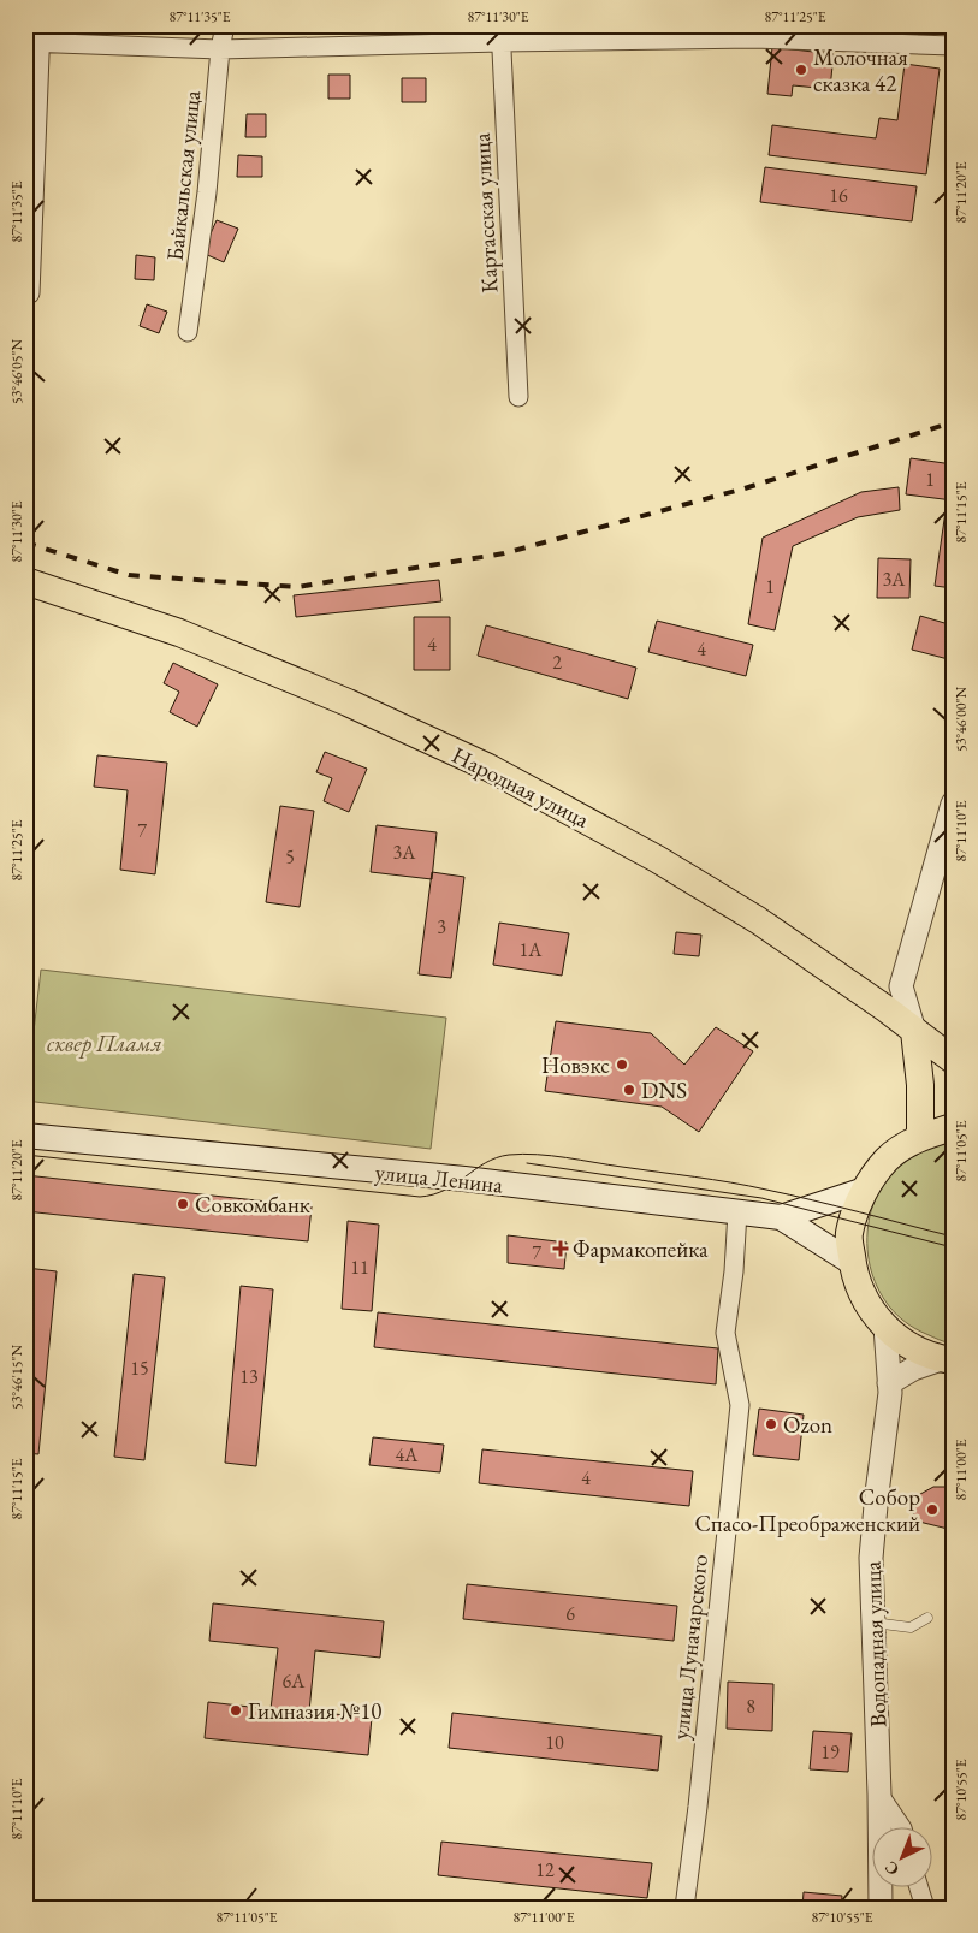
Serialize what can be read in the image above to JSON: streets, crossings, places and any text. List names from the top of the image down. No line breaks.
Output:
{"streets":{"main road":["Народная улица","улица Ленина"],"street":["Байкальская улица","Картасская улица","Водопадная улица","улица Луначарского"]},"crossings":[["улица Ленина","улица Луначарского"]],"parks":["сквер Пламя"],"places":{"other":["Молочная сказка 42","Новэкс","DNS","Совкомбанк","Ozon","Собор Спасо-Преображенский","Гимназия №10"],"health":["Фармакопейка"]},"house_numbers":["16","1","3А","1","4","4","2","7","3А","5","3","1А","7","11","15","13","4А","4","6","6А","8","10","19","12"],"north":"bottom left","coordinates":["87°11'35\"E","87°11'30\"E","87°11'25\"E","87°11'20\"E","53°46'05\"N","87°11'15\"E","53°46'00\"N","87°11'10\"E","87°11'05\"E","53°46'15\"N","87°11'00\"E","87°10'55\"E"]}
